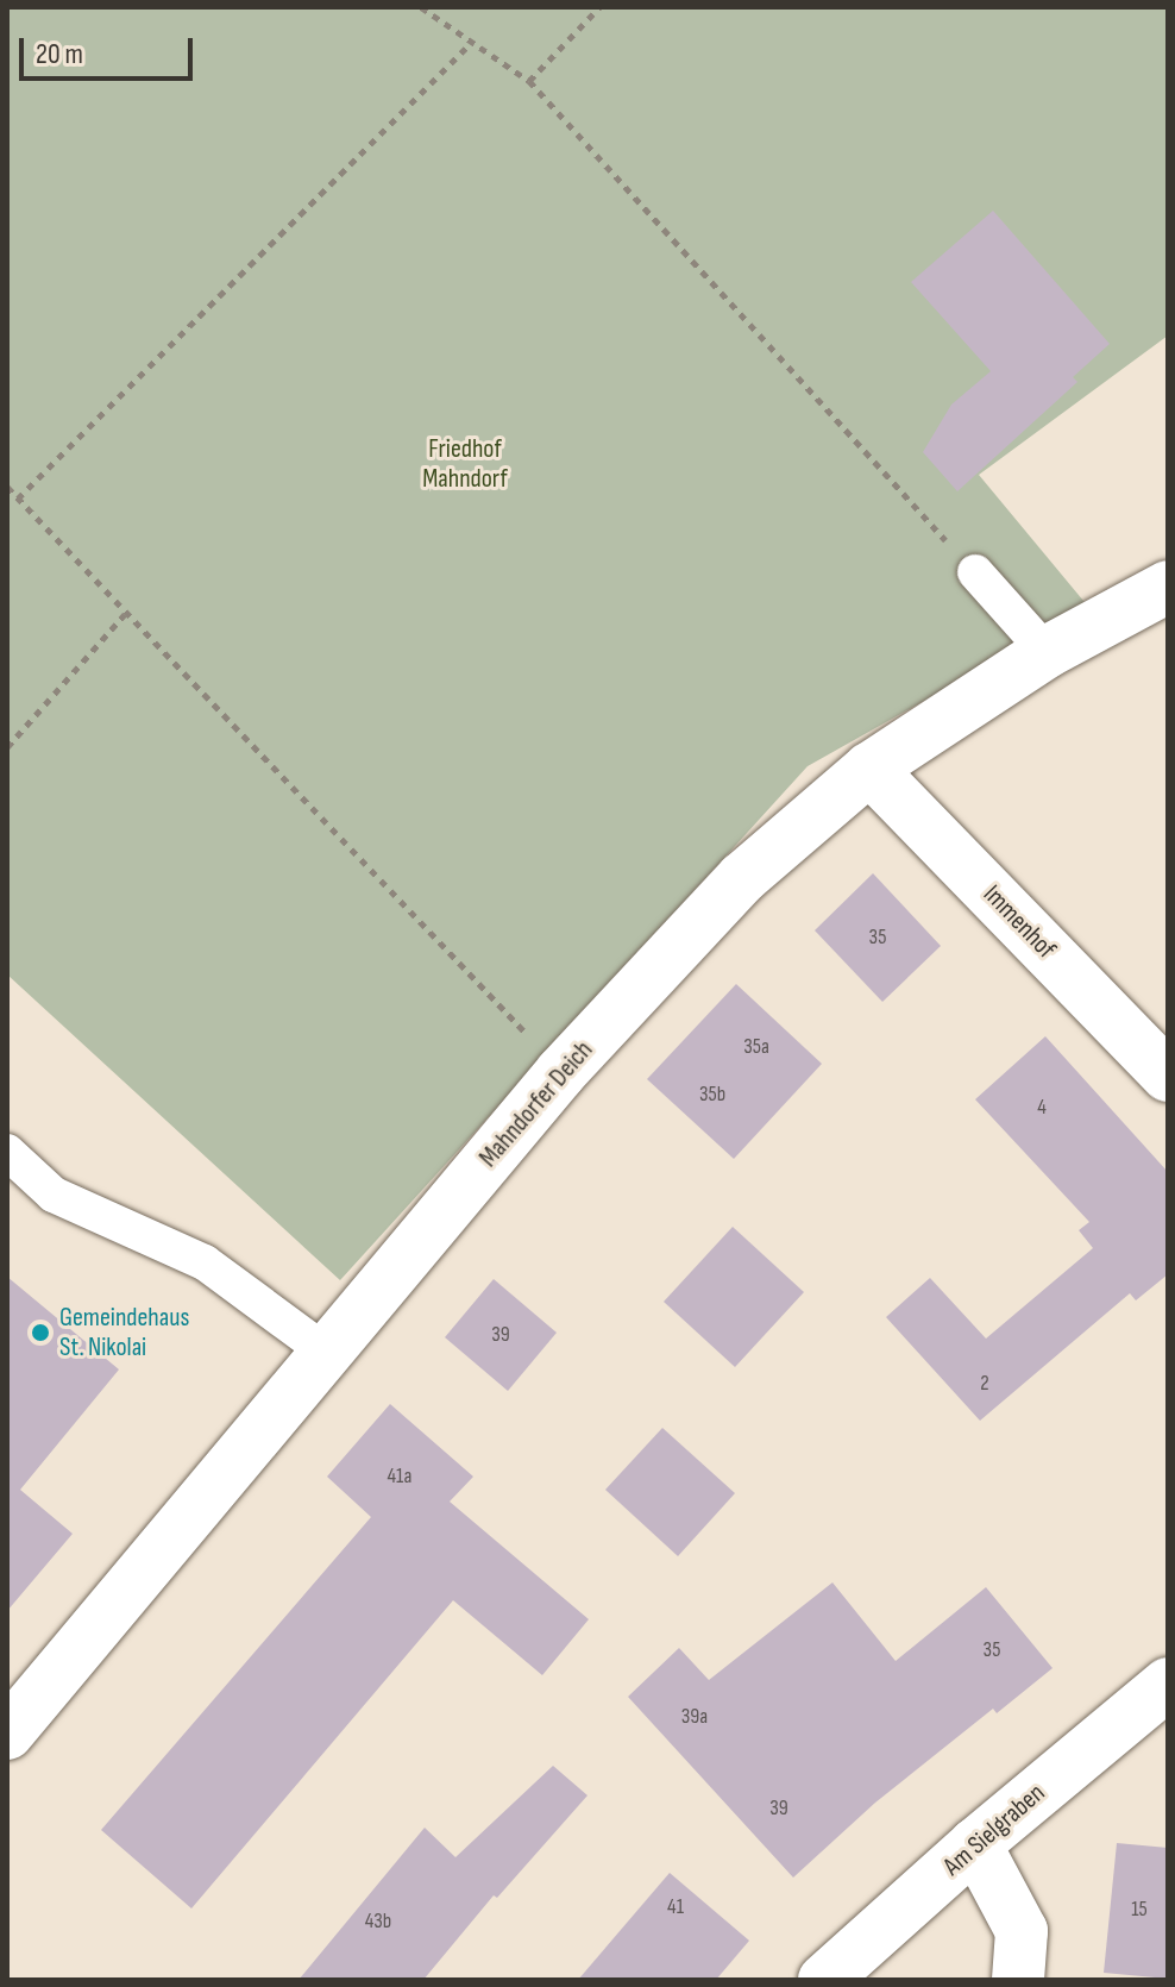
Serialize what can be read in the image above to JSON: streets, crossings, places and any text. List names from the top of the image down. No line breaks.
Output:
{"streets":{"street":["Immenhof","Mahndorfer Deich","Am Sielgraben"]},"crossings":[["Immenhof","Mahndorfer Deich"]],"parks":["Friedhof Mahndorf"],"places":["Gemeindehaus St. Nikolai"],"house_numbers":["35","35a","35b","4","39","2","41a","35","39a","39","41","15","43b"],"scale_bar":"20 m"}
